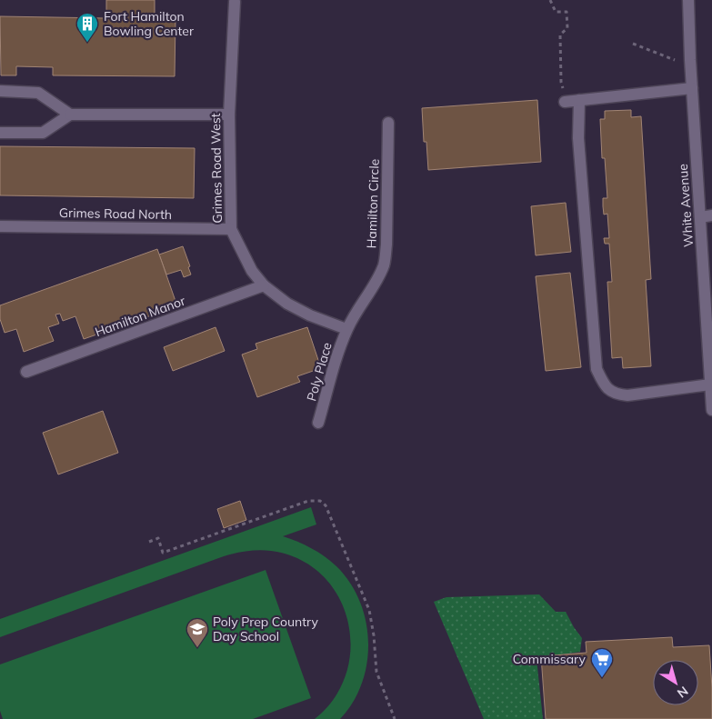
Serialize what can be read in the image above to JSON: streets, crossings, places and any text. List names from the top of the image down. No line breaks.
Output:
{"streets":{"street":["Grimes Road West","Hamilton Circle","White Avenue","Grimes Road North","Hamilton Manor","Poly Place"]},"crossings":[["Grimes Road West","Hamilton Circle"],["Grimes Road West","Grimes Road North"],["Grimes Road West","Hamilton Manor"],["Grimes Road West","Poly Place"],["Hamilton Circle","Poly Place"]],"places":{"building":["Fort Hamilton Bowling Center"],"school or university":["Poly Prep Country Day School"],"supermarket":["Commissary"]},"north":"bottom right"}
